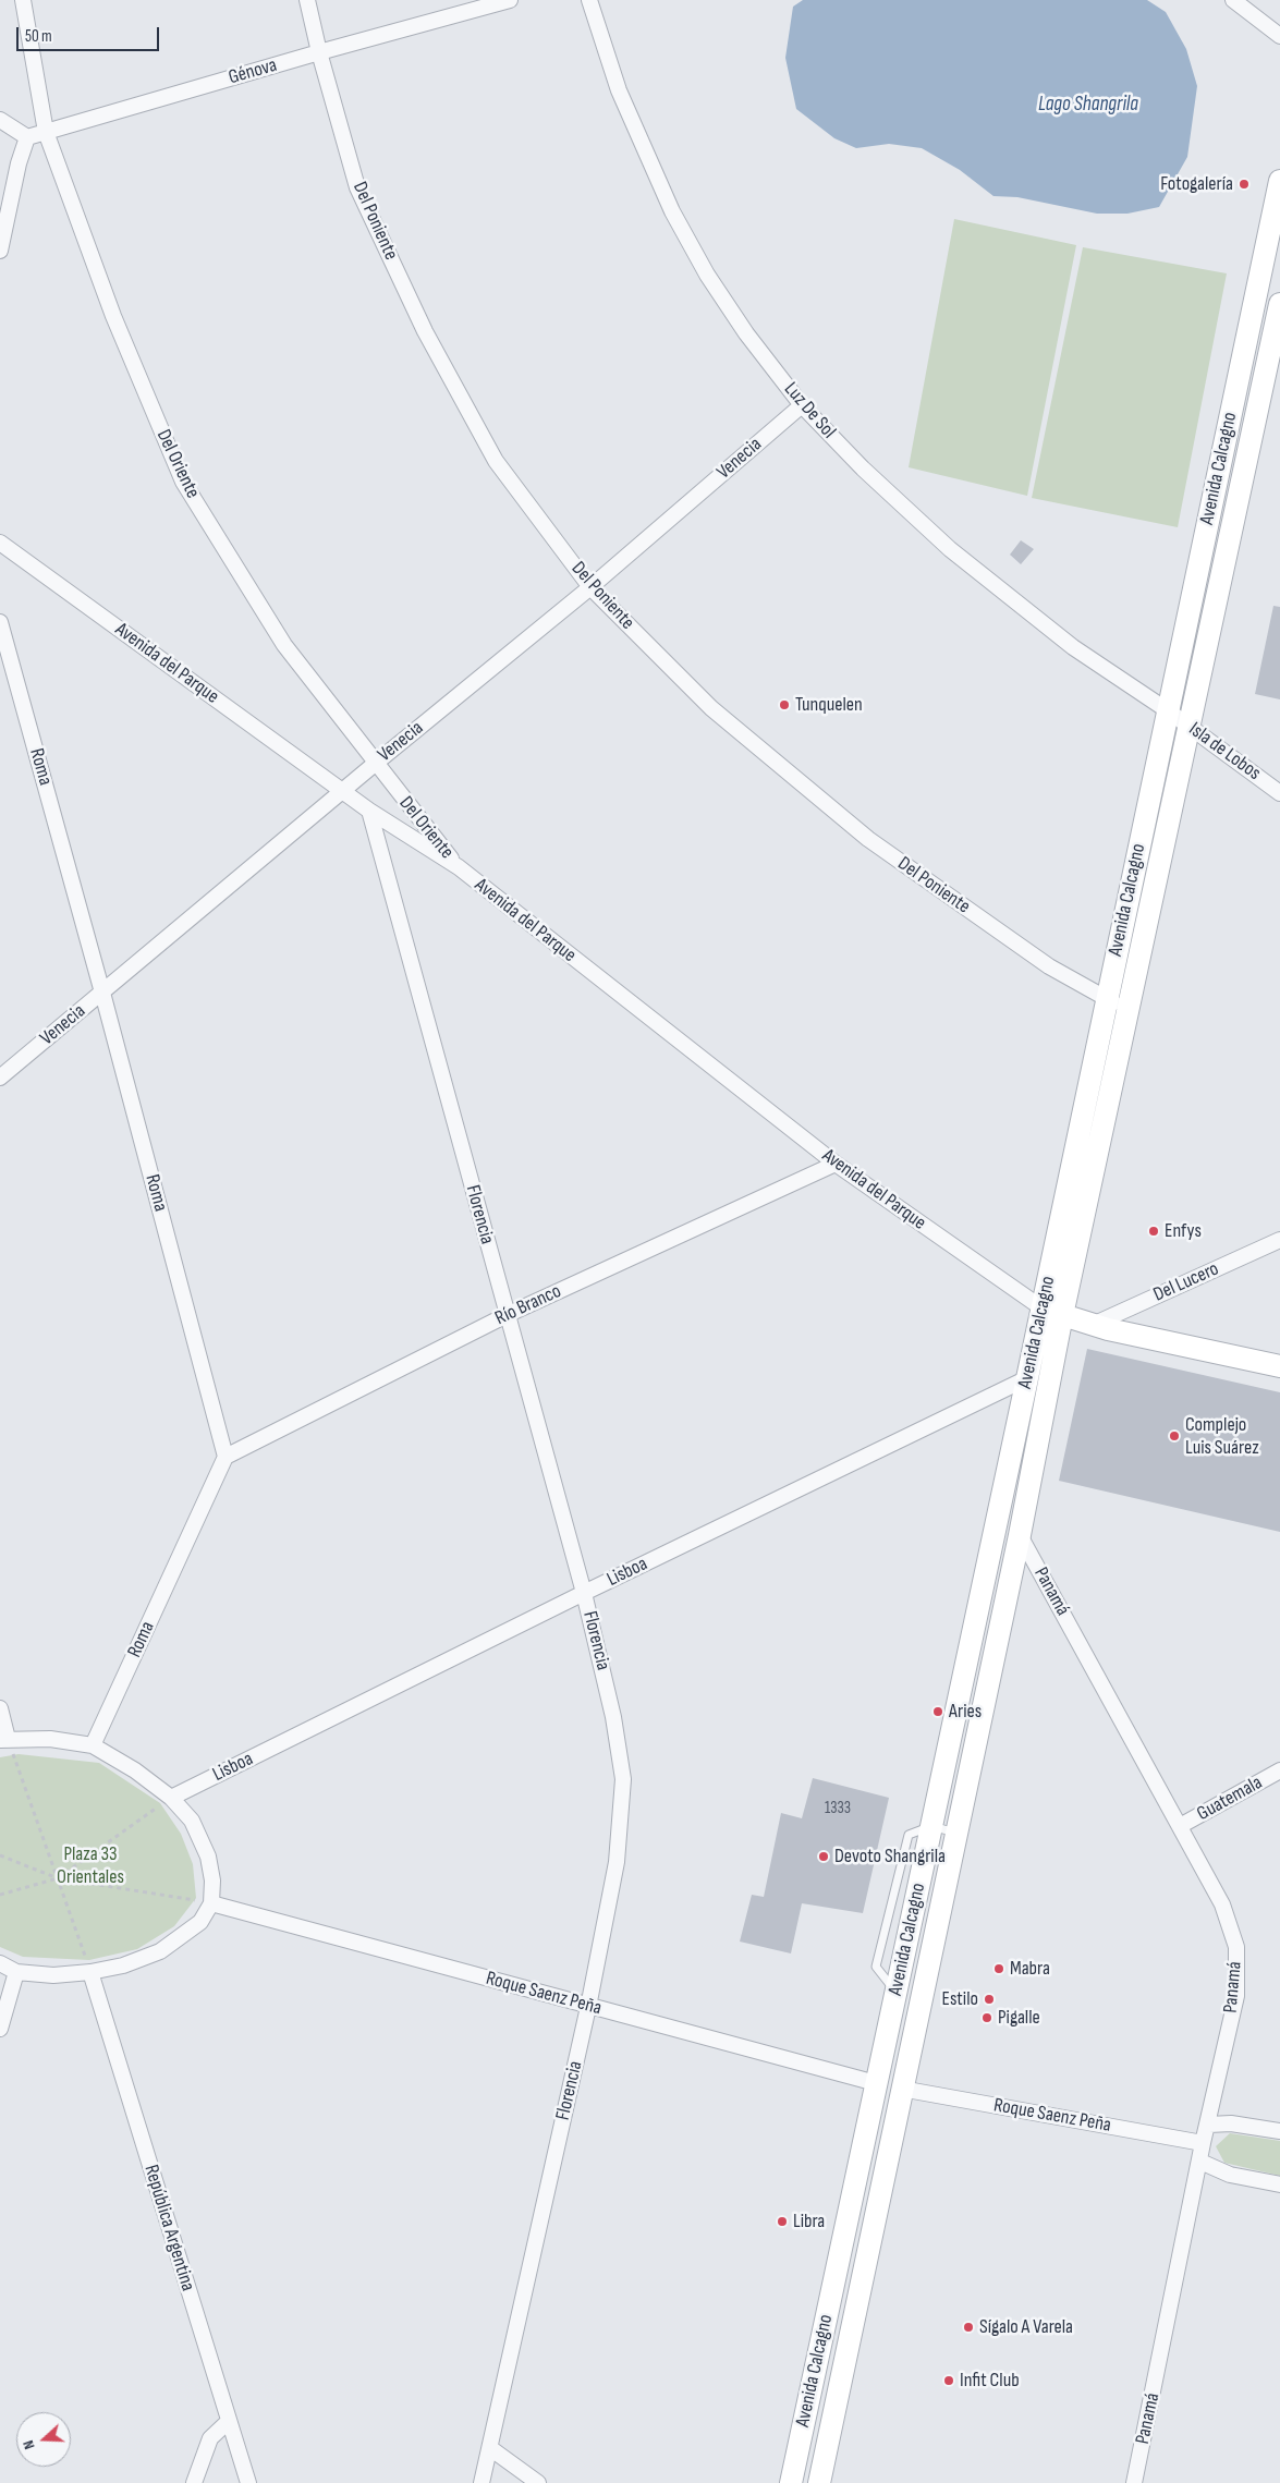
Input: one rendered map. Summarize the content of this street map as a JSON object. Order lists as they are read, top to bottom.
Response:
{
  "streets": {
    "street": [
      "Génova",
      "Del Poniente",
      "Luz De Sol",
      "Venecia",
      "Del Oriente",
      "Avenida Calcagno",
      "Avenida del Parque",
      "Isla de Lobos",
      "Roma",
      "Florencia",
      "Del Lucero",
      "Río Branco",
      "Lisboa",
      "Panamá",
      "Guatemala",
      "Roque Saenz Peña",
      "República Argentina"
    ]
  },
  "crossings": [
    ["Génova", "Del Poniente"],
    ["Génova", "Del Oriente"],
    ["Del Poniente", "Venecia"],
    ["Del Poniente", "Avenida Calcagno"],
    ["Luz De Sol", "Venecia"],
    ["Luz De Sol", "Avenida Calcagno"],
    ["Luz De Sol", "Isla de Lobos"],
    ["Venecia", "Del Oriente"],
    ["Venecia", "Avenida del Parque"],
    ["Venecia", "Roma"],
    ["Del Oriente", "Avenida del Parque"],
    ["Avenida Calcagno", "Avenida del Parque"],
    ["Avenida Calcagno", "Isla de Lobos"],
    ["Avenida Calcagno", "Lisboa"],
    ["Avenida Calcagno", "Panamá"],
    ["Avenida Calcagno", "Roque Saenz Peña"],
    ["Avenida del Parque", "Florencia"],
    ["Avenida del Parque", "Del Lucero"],
    ["Avenida del Parque", "Río Branco"],
    ["Roma", "Río Branco"],
    ["Florencia", "Río Branco"],
    ["Florencia", "Lisboa"],
    ["Florencia", "Roque Saenz Peña"],
    ["Panamá", "Guatemala"],
    ["Panamá", "Roque Saenz Peña"]
  ],
  "water": ["Lago Shangrila"],
  "parks": ["Plaza 33 Orientales"],
  "places": [
    "Fotogalería",
    "Tunquelen",
    "Enfys",
    "Complejo Luis Suárez",
    "Aries",
    "Devoto Shangrila",
    "Mabra",
    "Estilo",
    "Pigalle",
    "Libra",
    "Sígalo A Varela",
    "Infit Club"
  ],
  "house_numbers": ["1333"],
  "scale_bar": "50 m",
  "north": "left"
}
